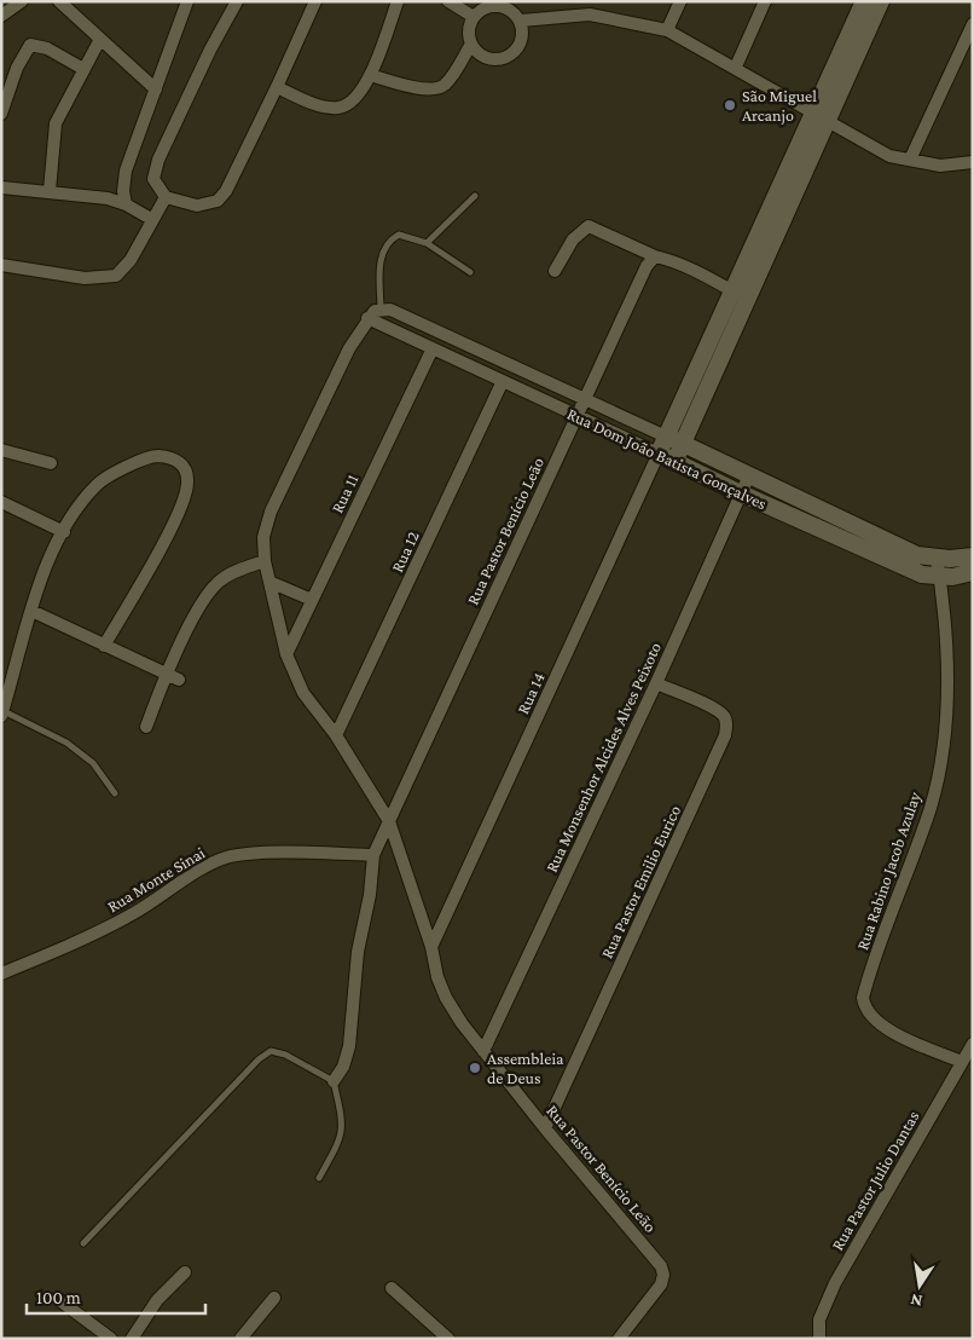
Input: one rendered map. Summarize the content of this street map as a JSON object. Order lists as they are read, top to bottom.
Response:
{
  "streets": {
    "street": [
      "Rua Dom João Batista Gonçalves",
      "Rua 11",
      "Rua Pastor Benício Leão",
      "Rua 12",
      "Rua 14",
      "Rua Monsenhor Alcides Alves Peixoto",
      "Rua Rabino Jacob Azulay",
      "Rua Monte Sinai",
      "Rua Pastor Emilio Eurico",
      "Rua Pastor Julio Dantas"
    ]
  },
  "crossings": [
    ["Rua Dom João Batista Gonçalves", "Rua 11"],
    ["Rua Dom João Batista Gonçalves", "Rua Pastor Benício Leão"],
    ["Rua Dom João Batista Gonçalves", "Rua 12"],
    ["Rua Dom João Batista Gonçalves", "Rua 14"],
    ["Rua Dom João Batista Gonçalves", "Rua Monsenhor Alcides Alves Peixoto"],
    ["Rua Dom João Batista Gonçalves", "Rua Rabino Jacob Azulay"],
    ["Rua 11", "Rua Pastor Benício Leão"],
    ["Rua Pastor Benício Leão", "Rua 12"],
    ["Rua Pastor Benício Leão", "Rua 14"],
    ["Rua Pastor Benício Leão", "Rua Monsenhor Alcides Alves Peixoto"],
    ["Rua Pastor Benício Leão", "Rua Pastor Emilio Eurico"],
    ["Rua Monsenhor Alcides Alves Peixoto", "Rua Pastor Emilio Eurico"],
    ["Rua Rabino Jacob Azulay", "Rua Pastor Julio Dantas"]
  ],
  "places": ["São Miguel Arcanjo", "Assembleia de Deus"],
  "scale_bar": "100 m",
  "north": "bottom"
}
